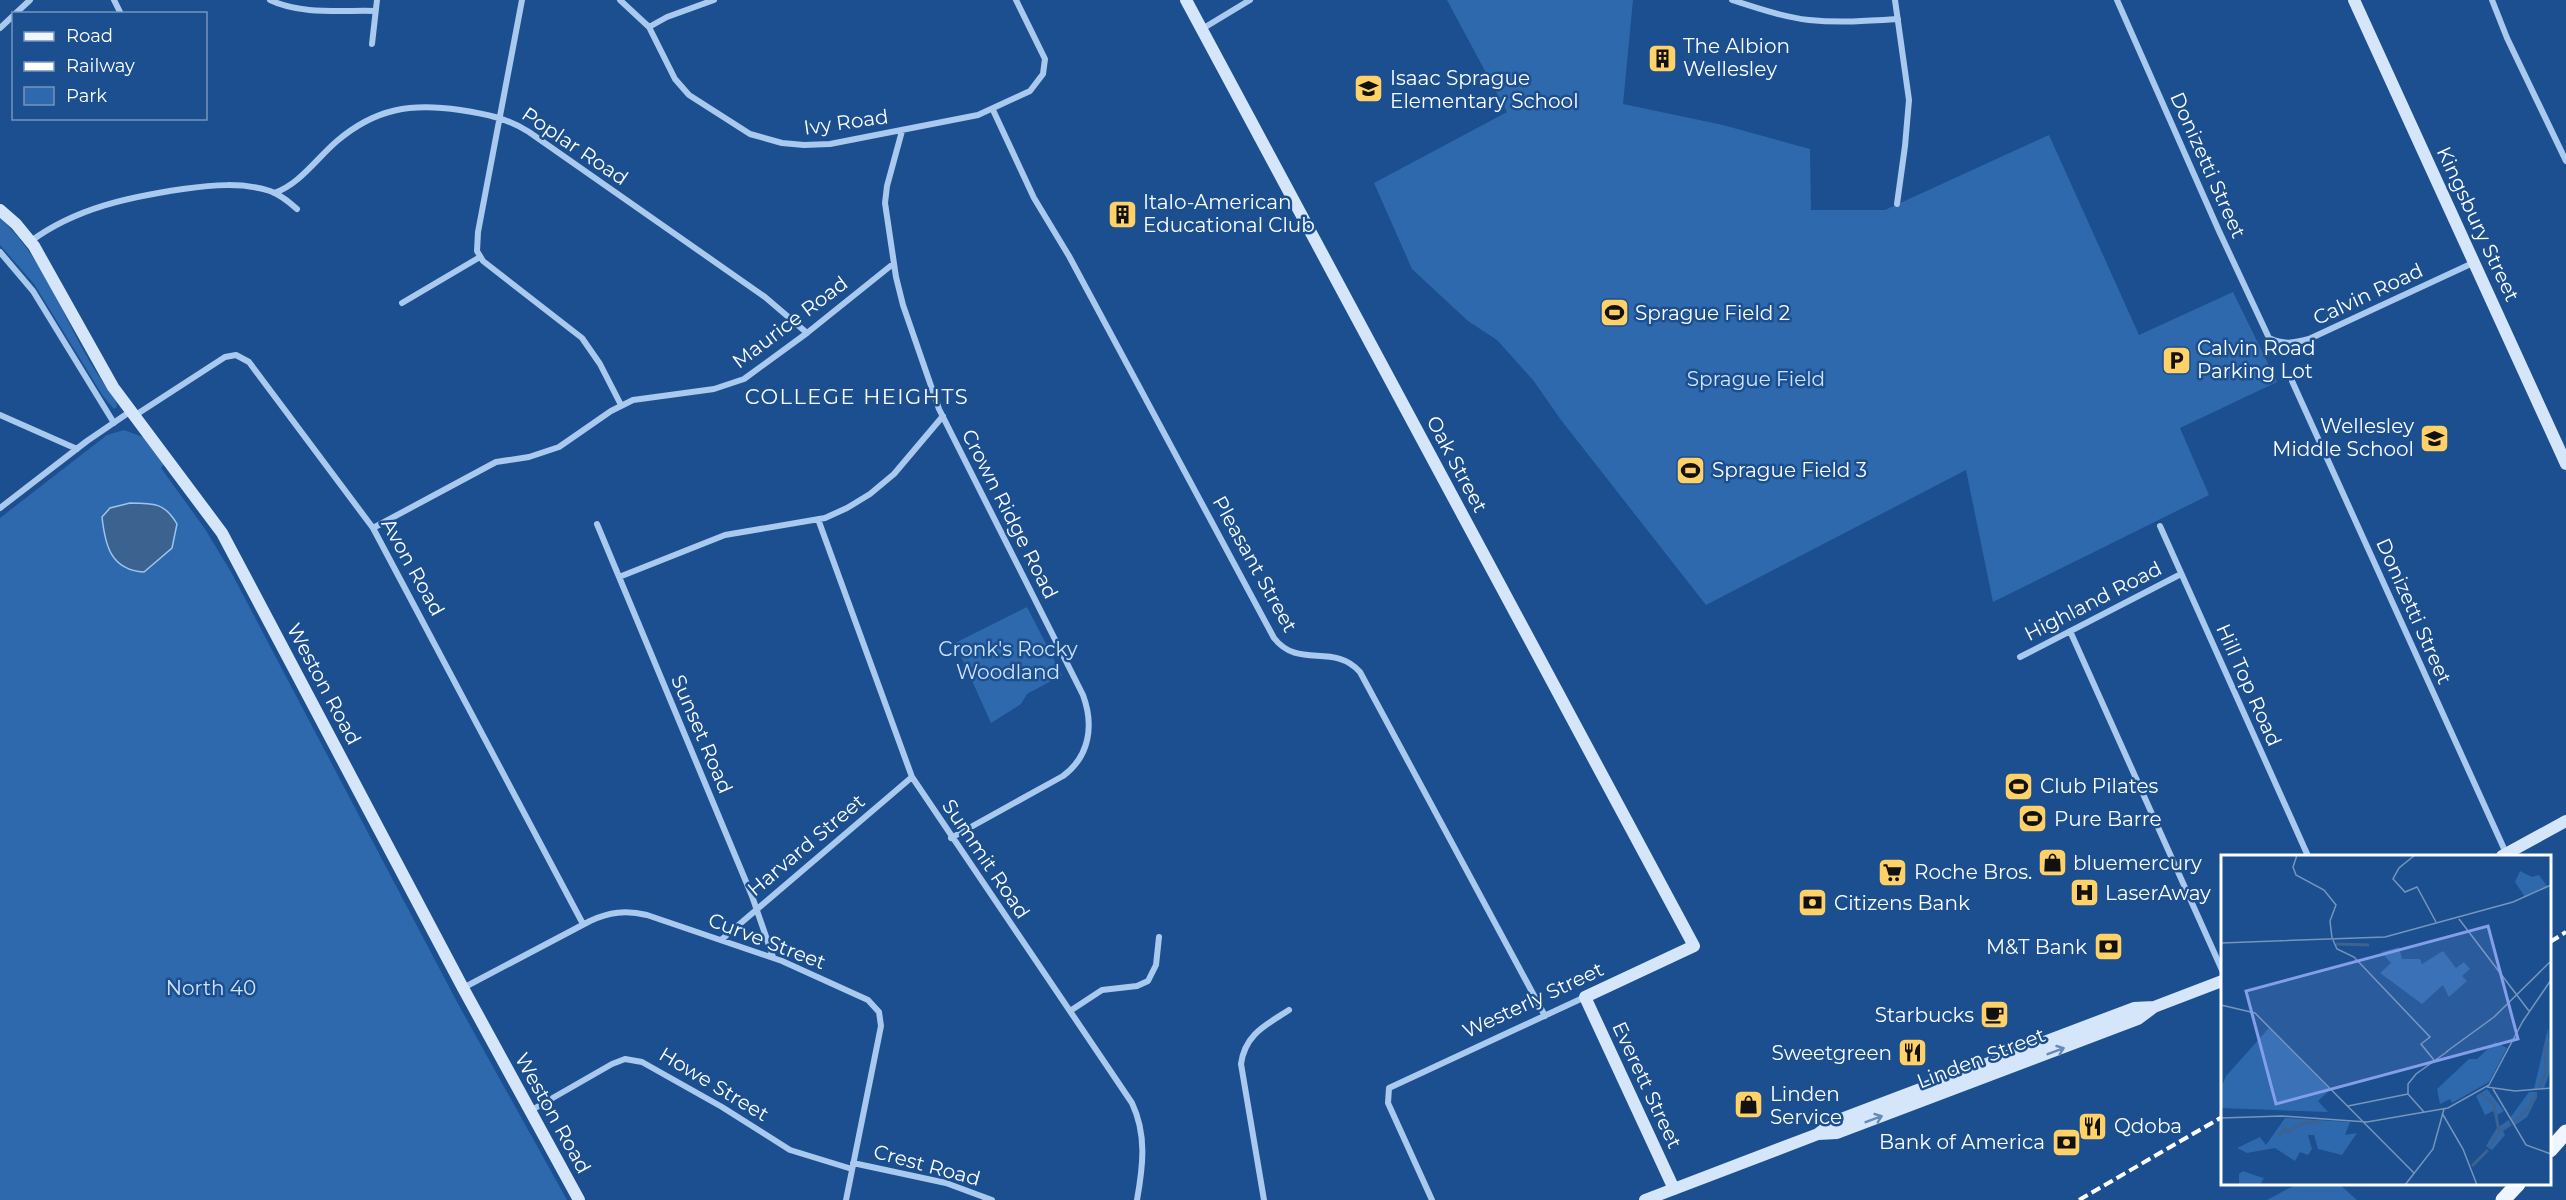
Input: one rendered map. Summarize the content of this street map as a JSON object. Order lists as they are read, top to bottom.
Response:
{
  "streets": {
    "street": [
      "Ivy Road",
      "Poplar Road",
      "Donizetti Street",
      "Kingsbury Street",
      "Calvin Road",
      "Maurice Road",
      "Oak Street",
      "Crown Ridge Road",
      "Pleasant Street",
      "Avon Road",
      "Highland Road",
      "Weston Road",
      "Hill Top Road",
      "Sunset Road",
      "Harvard Street",
      "Summit Road",
      "Curve Street",
      "Westerly Street",
      "Linden Street",
      "Howe Street",
      "Everett Street",
      "Crest Road"
    ]
  },
  "crossings": [
    ["Ivy Road", "Crown Ridge Road"],
    ["Ivy Road", "Pleasant Street"],
    ["Poplar Road", "Maurice Road"],
    ["Donizetti Street", "Calvin Road"],
    ["Kingsbury Street", "Calvin Road"],
    ["Maurice Road", "Crown Ridge Road"],
    ["Maurice Road", "Avon Road"],
    ["Oak Street", "Westerly Street"],
    ["Crown Ridge Road", "Summit Road"],
    ["Pleasant Street", "Westerly Street"],
    ["Avon Road", "Weston Road"],
    ["Avon Road", "Curve Street"],
    ["Highland Road", "Hill Top Road"],
    ["Weston Road", "Curve Street"],
    ["Weston Road", "Howe Street"],
    ["Sunset Road", "Harvard Street"],
    ["Sunset Road", "Curve Street"],
    ["Harvard Street", "Summit Road"],
    ["Harvard Street", "Curve Street"],
    ["Curve Street", "Howe Street"],
    ["Curve Street", "Crest Road"],
    ["Westerly Street", "Everett Street"],
    ["Linden Street", "Everett Street"],
    ["Howe Street", "Crest Road"]
  ],
  "districts": ["COLLEGE HEIGHTS"],
  "parks": ["Sprague Field", "Cronk's Rocky Woodland", "North 40"],
  "places": {
    "building": ["The Albion Wellesley", "Italo-American Educational Club"],
    "school or university": ["Isaac Sprague Elementary School", "Wellesley Middle School"],
    "sports": [
      "Sprague Field 2",
      "Sprague Field 3",
      "Club Pilates",
      "Pure Barre"
    ],
    "parking": ["Calvin Road Parking Lot"],
    "shop": ["bluemercury", "Linden Service"],
    "supermarket": ["Roche Bros."],
    "hospital": ["LaserAway"],
    "bank": ["Citizens Bank", "M&T Bank", "Bank of America"],
    "cafe": ["Starbucks"],
    "restaurant": ["Sweetgreen", "Qdoba"]
  },
  "legend": ["Road", "Railway", "Park"]
}
